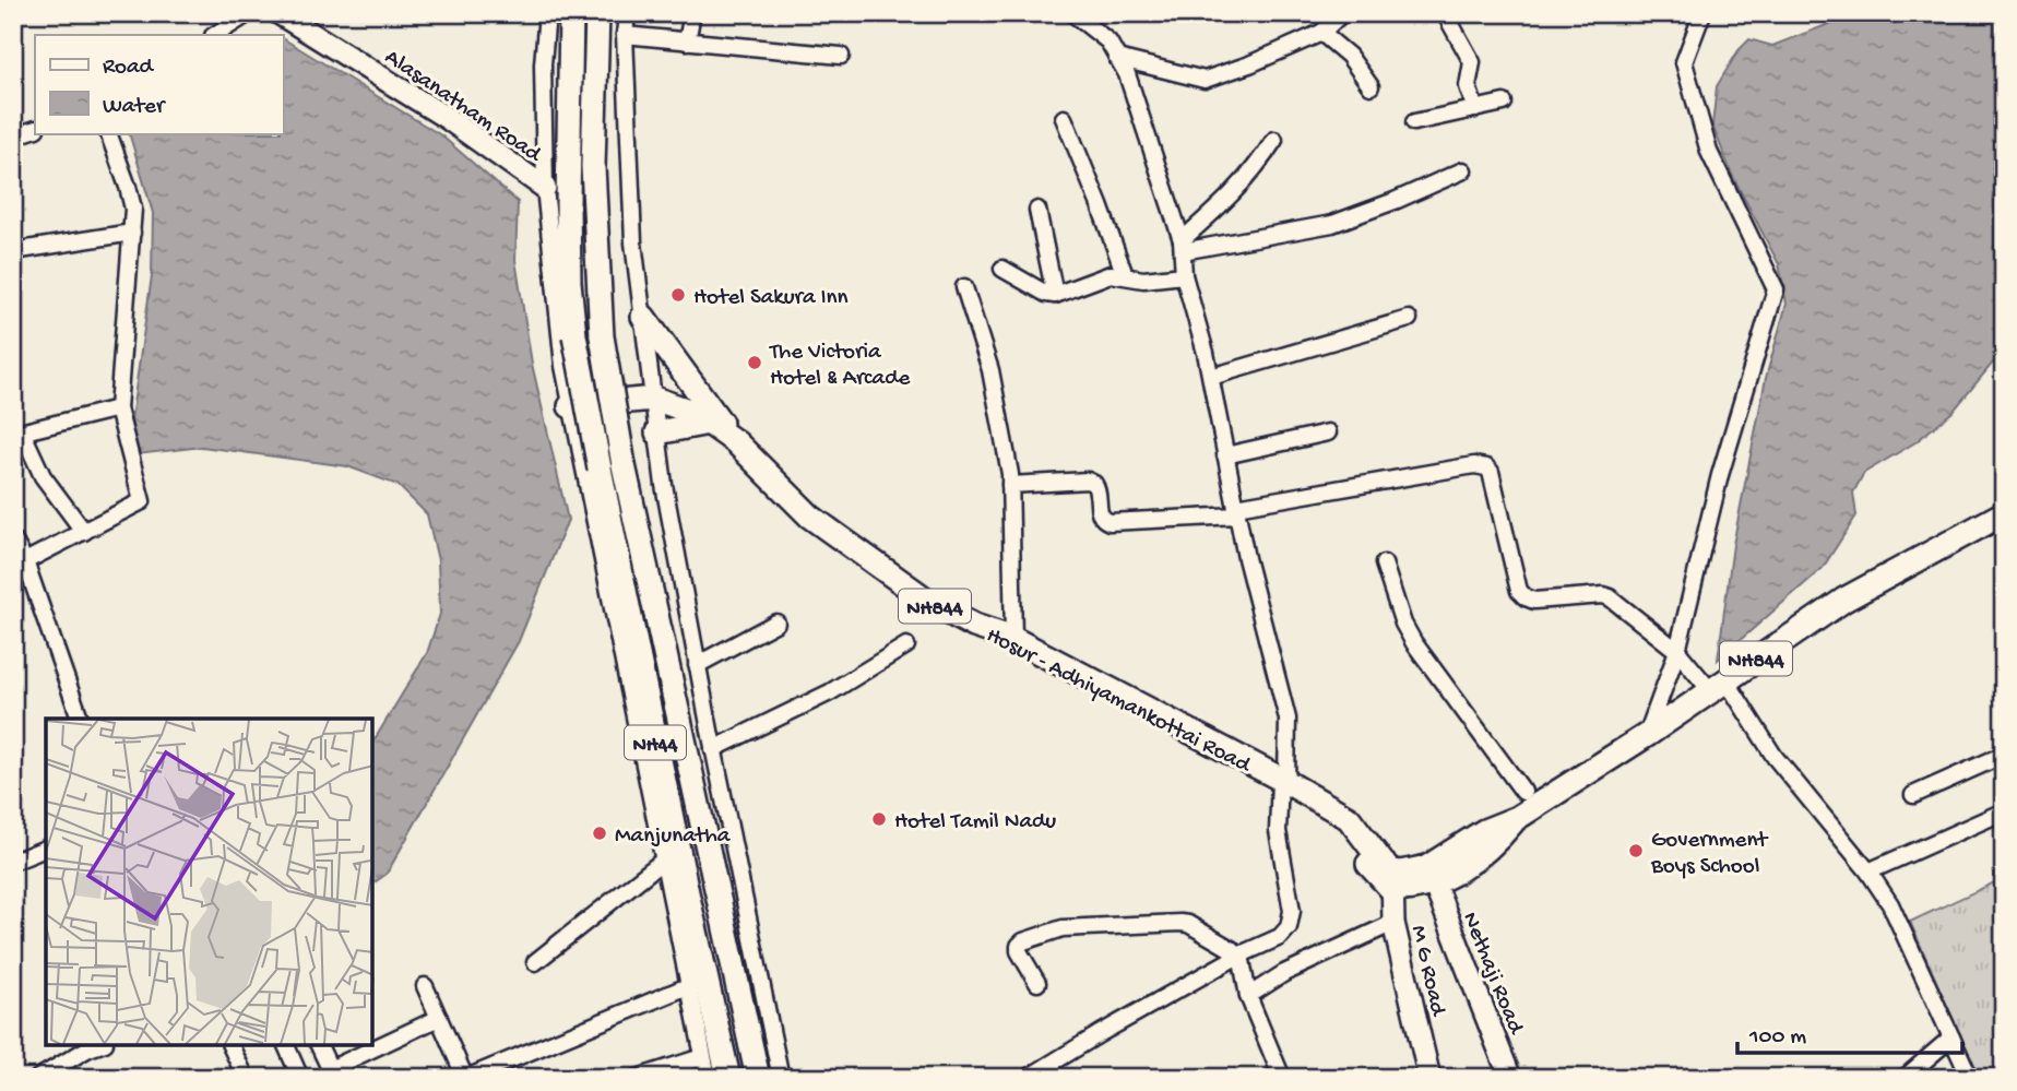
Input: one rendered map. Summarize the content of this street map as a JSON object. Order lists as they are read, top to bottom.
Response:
{
  "streets": {
    "highway": ["NH844", "Hosur - Adhiyamankottai Road", "NH44"],
    "main road": ["Alasanatham Road", "M G Road", "Nethaji Road"]
  },
  "crossings": [
    ["NH844", "Hosur - Adhiyamankottai Road"],
    ["NH844", "M G Road"],
    ["NH844", "Nethaji Road"],
    ["Hosur - Adhiyamankottai Road", "M G Road"]
  ],
  "places": [
    "Hotel Sakura Inn",
    "The Victoria Hotel & Arcade",
    "Hotel Tamil Nadu",
    "Manjunatha",
    "Government Boys School"
  ],
  "legend": ["Road", "Water"],
  "scale_bar": "100 m"
}
